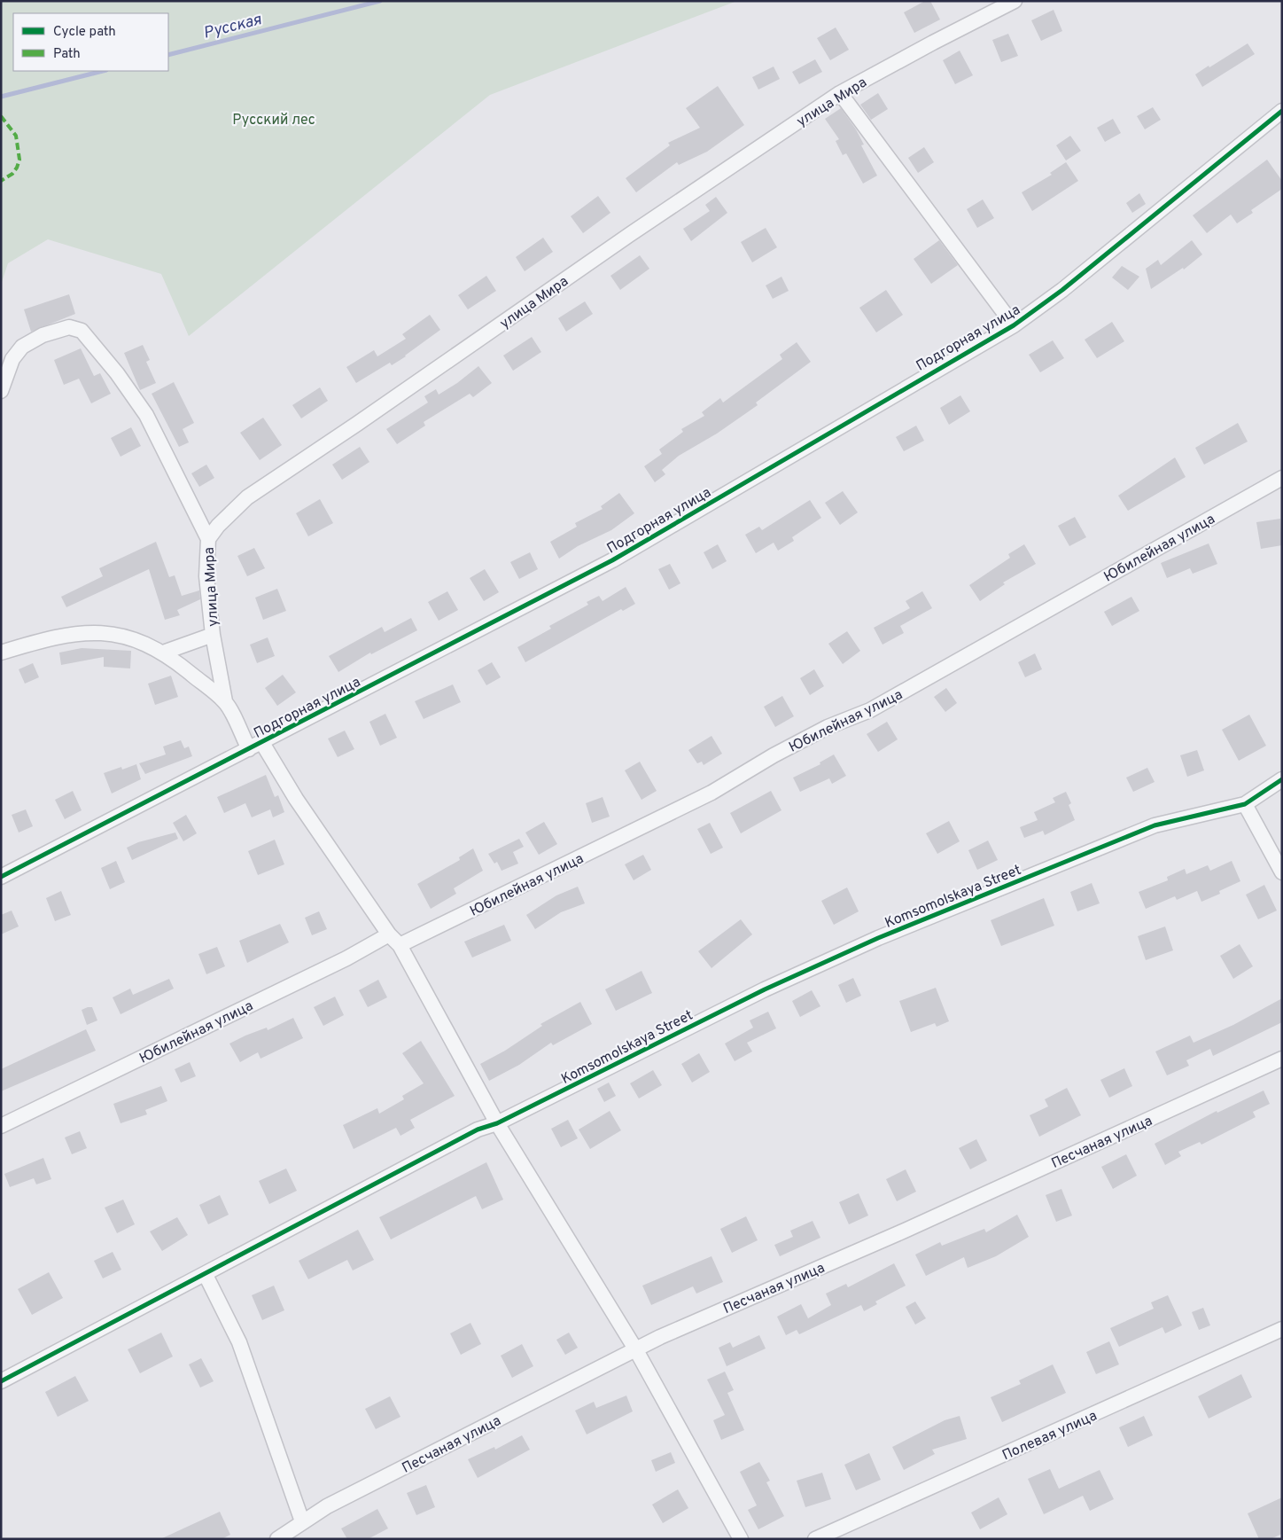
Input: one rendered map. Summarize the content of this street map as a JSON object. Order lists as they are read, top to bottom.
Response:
{
  "streets": {
    "street": [
      "улица Мира",
      "Подгорная улица",
      "Юбилейная улица",
      "Komsomolskaya Street",
      "Песчаная улица",
      "Полевая улица"
    ]
  },
  "water": ["Русская"],
  "parks": ["Русский лес"],
  "legend": ["Cycle path", "Path"]
}
